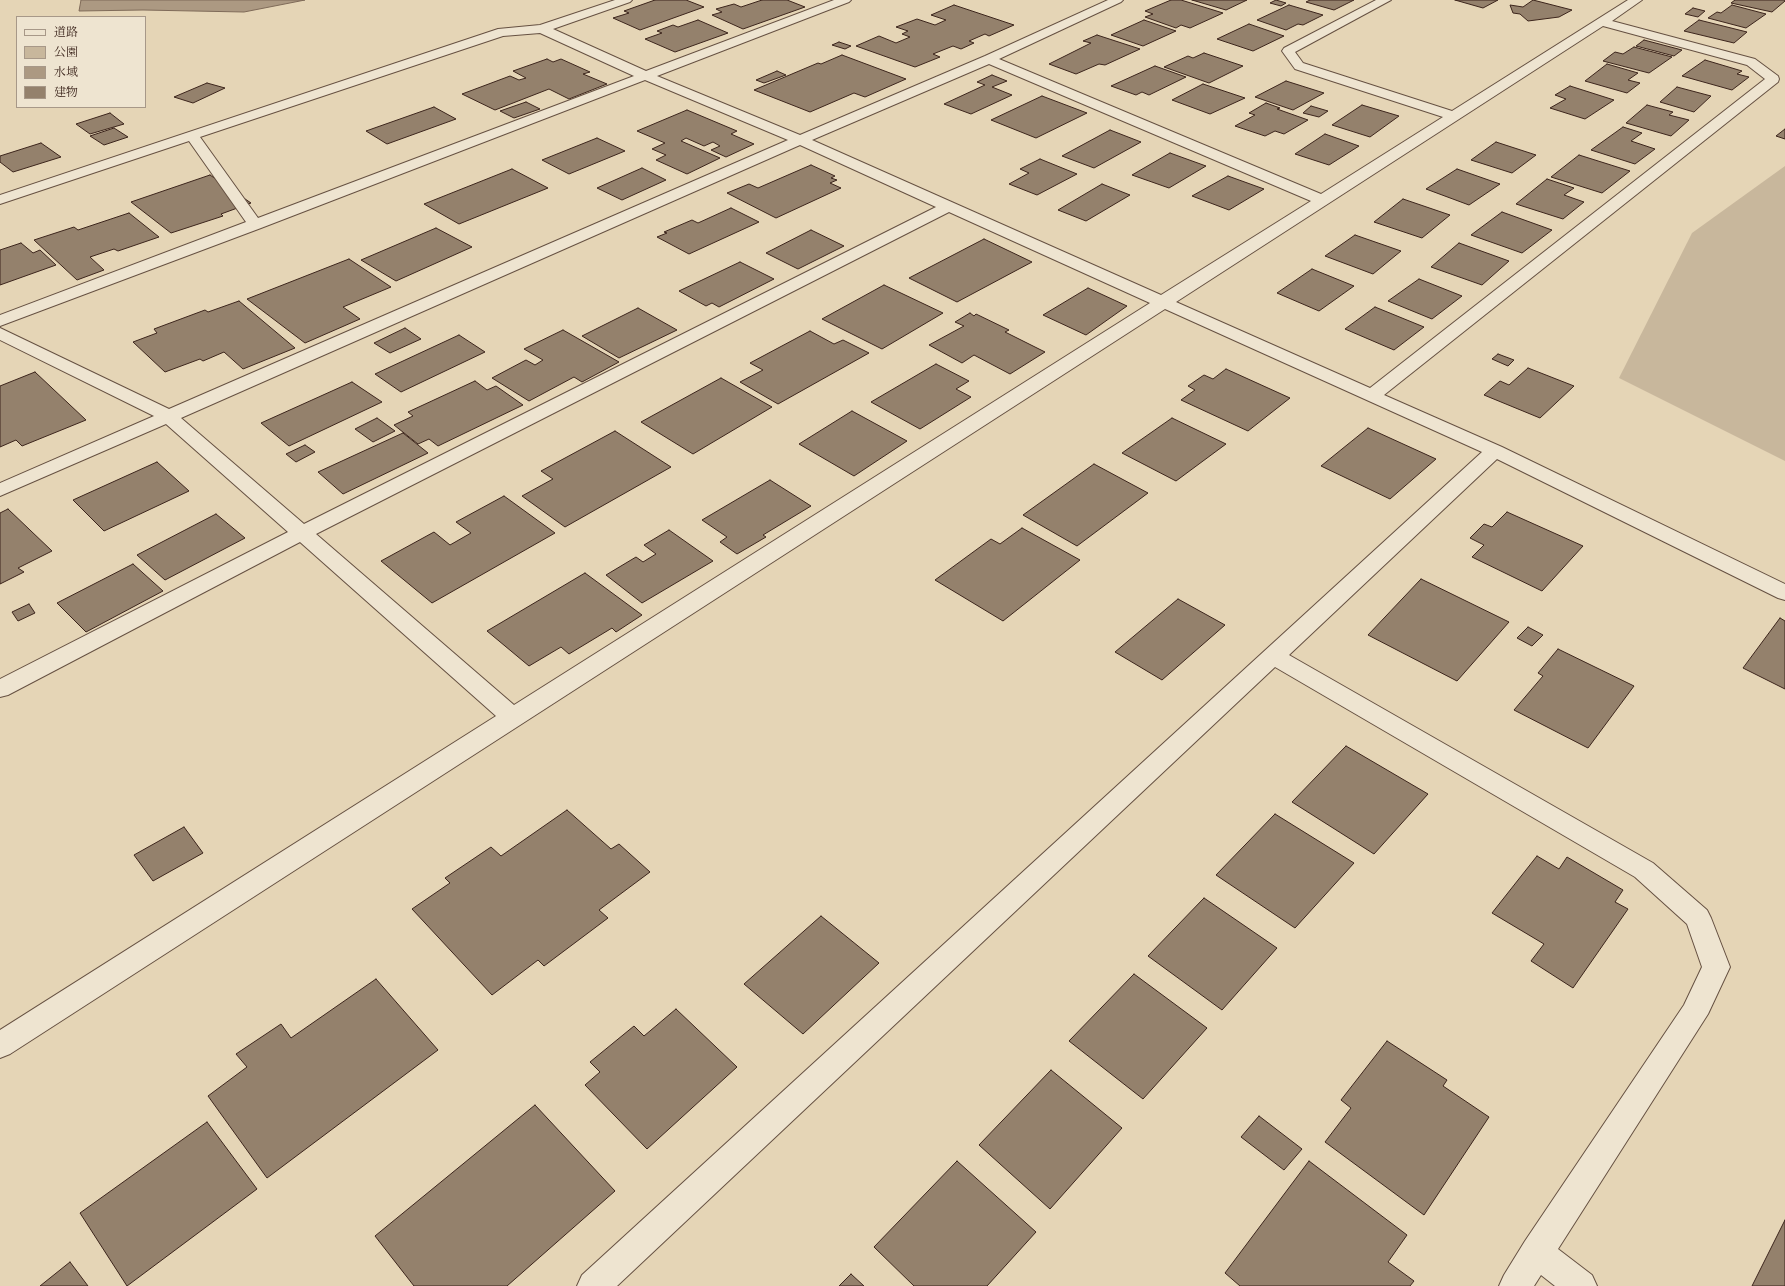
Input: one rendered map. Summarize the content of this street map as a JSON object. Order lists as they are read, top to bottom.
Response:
{
  "legend": [
    "道路",
    "公園",
    "水域",
    "建物"
  ]
}
